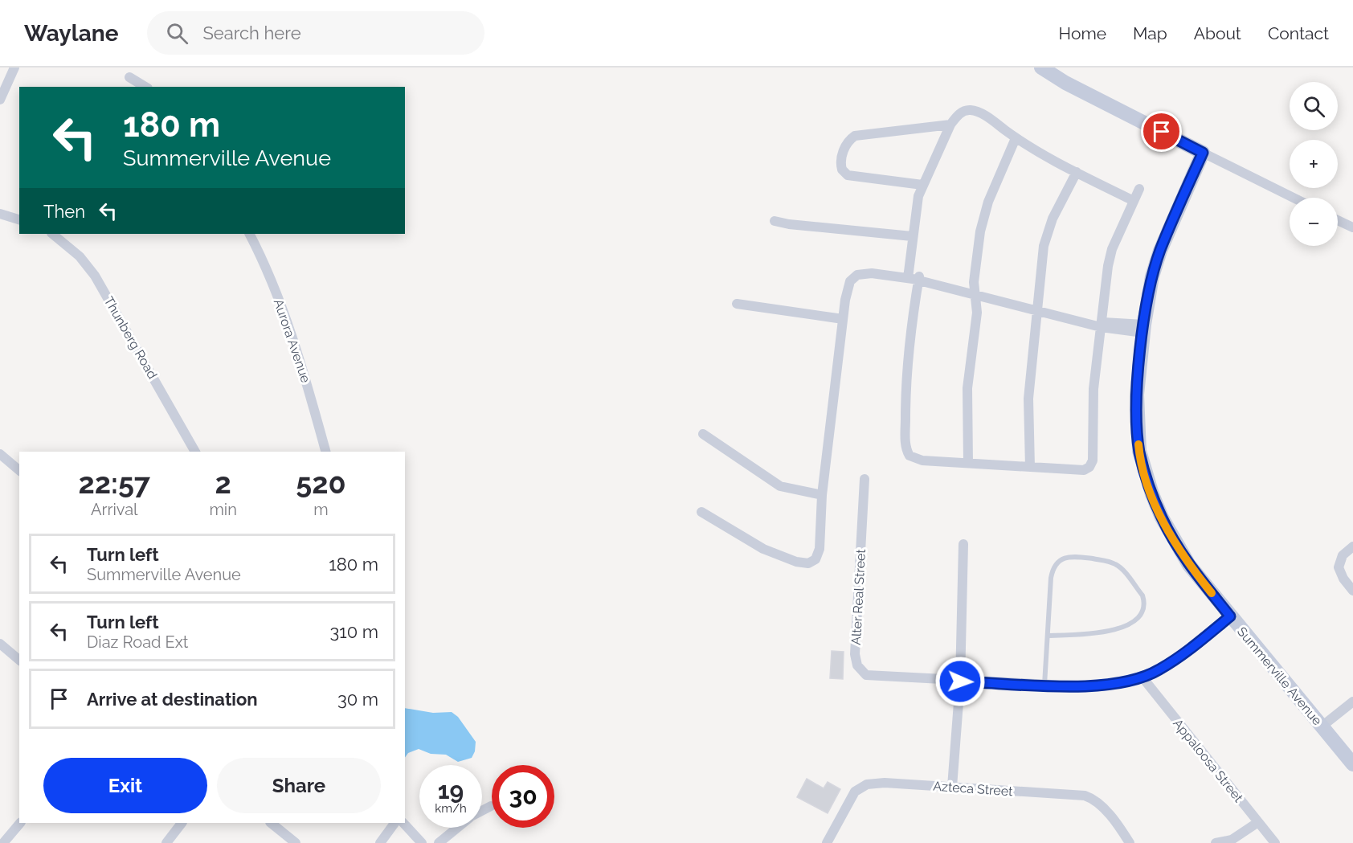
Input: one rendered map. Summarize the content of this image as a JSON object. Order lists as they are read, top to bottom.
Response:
{
  "streets": {
    "street": [
      "Thunberg Road",
      "Aurora Avenue",
      "Alter Real Street",
      "Summerville Avenue",
      "Appaloosa Street",
      "Azteca Street"
    ]
  },
  "crossings": [
    ["Alter Real Street", "Summerville Avenue"],
    ["Alter Real Street", "Appaloosa Street"]
  ],
  "page": {
    "header": "Waylane",
    "search": "Search here",
    "nav": [
      "Home",
      "Map",
      "About",
      "Contact"
    ],
    "map_buttons": ["+", "−"],
    "turn": ["180 m", "Summerville Avenue"],
    "then": "Then",
    "eta": [
      "22:57",
      "Arrival",
      "2",
      "min",
      "520",
      "m"
    ],
    "list": [
      {
        "name": "Turn left",
        "note": "Summerville Avenue",
        "value": "180 m"
      },
      {
        "name": "Turn left",
        "note": "Diaz Road Ext",
        "value": "310 m"
      },
      {
        "name": "Arrive at destination",
        "value": "30 m"
      }
    ],
    "buttons": ["Exit", "Share"],
    "speed": "19 km/h",
    "limit": "30"
  }
}
